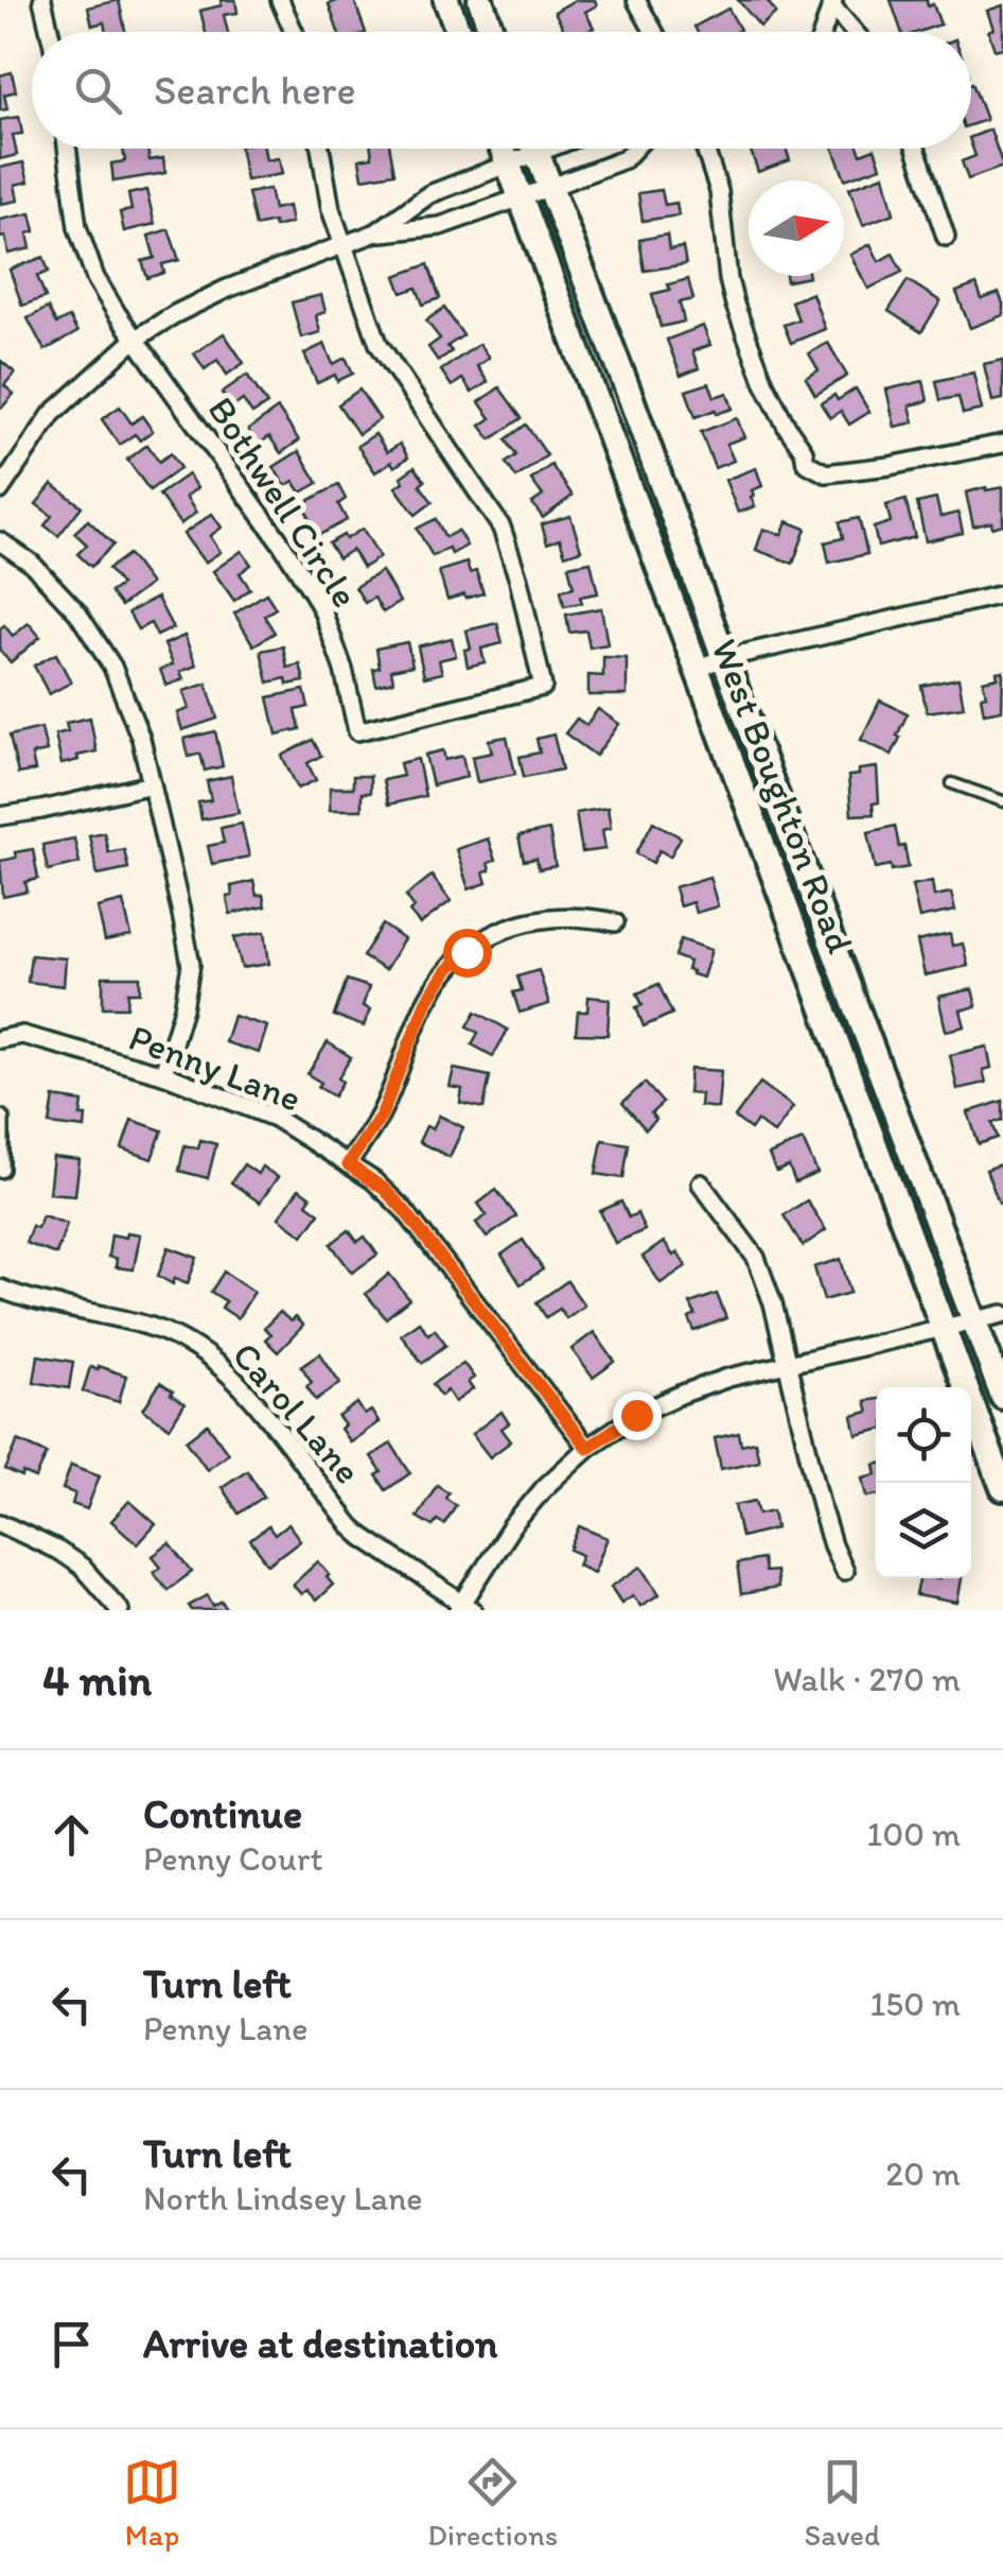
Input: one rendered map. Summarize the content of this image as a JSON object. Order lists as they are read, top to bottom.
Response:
{
  "streets": {
    "main road": ["West Boughton Road"],
    "street": ["Bothwell Circle", "Penny Lane", "Carol Lane"]
  },
  "north": "right",
  "page": {
    "search": "Search here",
    "heading": ["4 min", "Walk · 270 m"],
    "list": [
      ["Continue", "Penny Court", "100 m"],
      ["Turn left", "Penny Lane", "150 m"],
      ["Turn left", "North Lindsey Lane", "20 m"],
      "Arrive at destination"
    ],
    "nav": ["Map", "Directions", "Saved"]
  }
}
